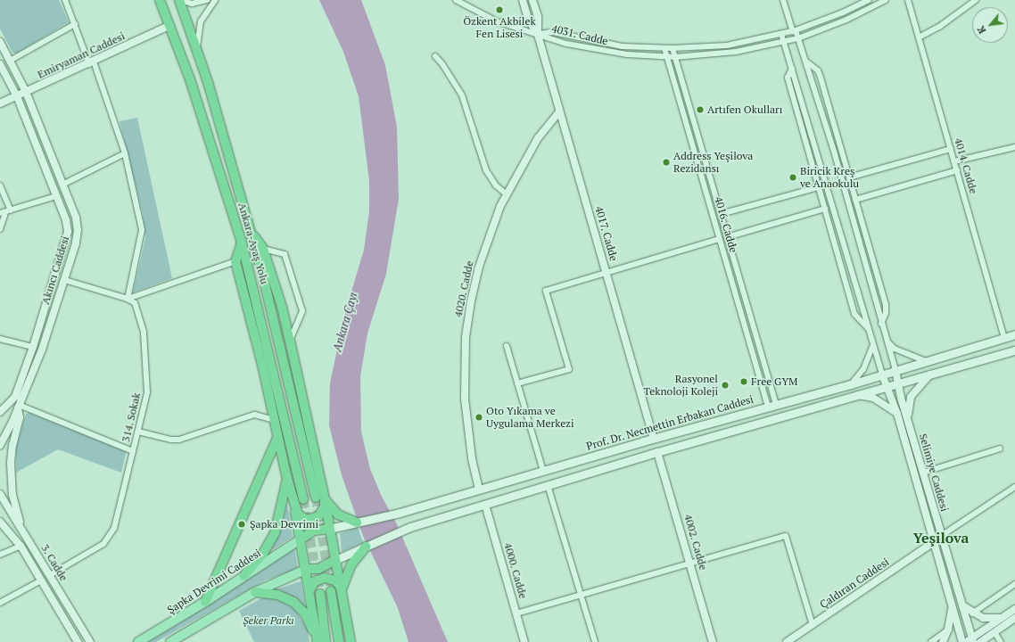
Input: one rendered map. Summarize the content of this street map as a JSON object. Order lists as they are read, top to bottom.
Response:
{
  "streets": {
    "highway": ["Ankara-Ayaş Yolu"],
    "main road": ["Prof. Dr. Necmettin Erbakan Caddesi", "Şapka Devrimi Caddesi"],
    "street": [
      "4031. Cadde",
      "Emiryaman Caddesi",
      "4014. Cadde",
      "4016. Cadde",
      "4017. Cadde",
      "Akıncı Caddesi",
      "4020. Cadde",
      "314. Sokak",
      "Selimiye Caddesi",
      "4002. Cadde",
      "3. Cadde",
      "4000. Cadde",
      "Çaldıran Caddesi"
    ]
  },
  "crossings": [
    ["4031. Cadde", "4016. Cadde"],
    ["4031. Cadde", "4017. Cadde"],
    ["Emiryaman Caddesi", "Ankara-Ayaş Yolu"],
    ["Emiryaman Caddesi", "Akıncı Caddesi"],
    ["4014. Cadde", "Prof. Dr. Necmettin Erbakan Caddesi"],
    ["4016. Cadde", "Prof. Dr. Necmettin Erbakan Caddesi"],
    ["4017. Cadde", "4020. Cadde"],
    ["4017. Cadde", "Prof. Dr. Necmettin Erbakan Caddesi"],
    ["4020. Cadde", "Prof. Dr. Necmettin Erbakan Caddesi"],
    ["314. Sokak", "3. Cadde"],
    ["Prof. Dr. Necmettin Erbakan Caddesi", "Selimiye Caddesi"],
    ["Selimiye Caddesi", "Çaldıran Caddesi"]
  ],
  "districts": ["Yeşilova"],
  "water": ["Ankara Çayı"],
  "parks": ["Şeker Parkı"],
  "places": [
    "Özkent Akbilek Fen Lisesi",
    "Artıfen Okulları",
    "Address Yeşilova Rezidansı",
    "Biricik Kreş ve Anaokulu",
    "Free GYM",
    "Rasyonel Teknoloji Koleji",
    "Oto Yıkama ve Uygulama Merkezi",
    "Şapka Devrimi"
  ],
  "north": "bottom left"
}
